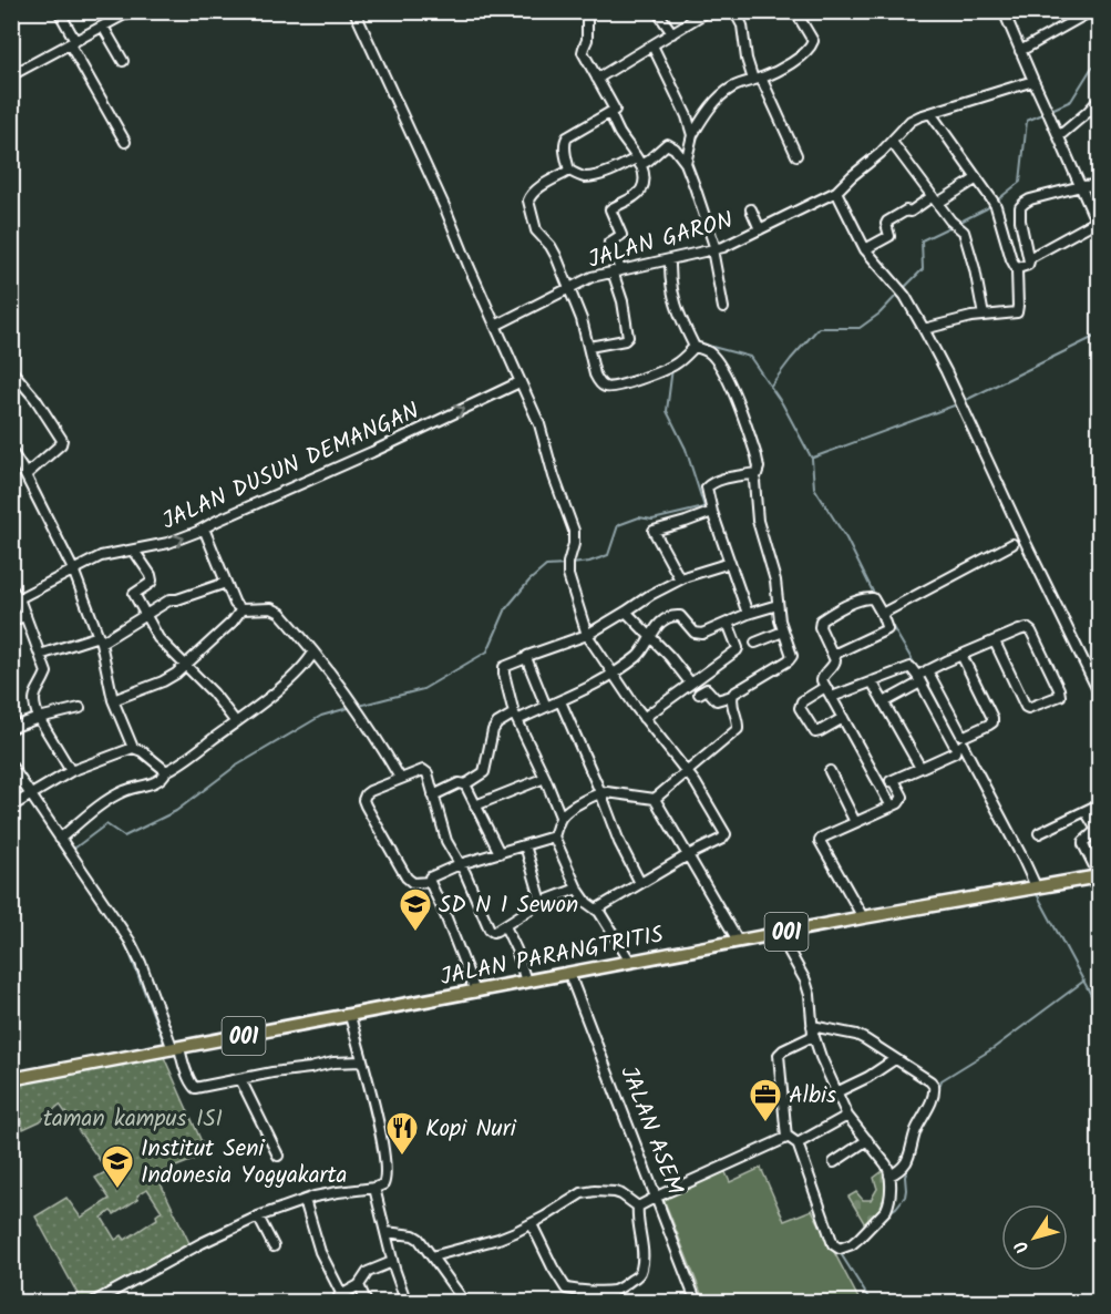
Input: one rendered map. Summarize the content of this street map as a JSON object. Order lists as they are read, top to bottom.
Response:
{
  "streets": {
    "main road": ["001", "JALAN PARANGTRITIS"],
    "street": ["JALAN GARON", "JALAN DUSUN DEMANGAN", "JALAN ASEM"]
  },
  "crossings": [
    ["JALAN PARANGTRITIS", "JALAN ASEM"]
  ],
  "one_way": ["JALAN DUSUN DEMANGAN"],
  "parks": ["taman kampus ISI"],
  "places": {
    "school or university": ["SD N 1 Sewon", "Institut Seni Indonesia Yogyakarta"],
    "office": ["Albis"],
    "restaurant": ["Kopi Nuri"]
  },
  "north": "bottom left"
}
